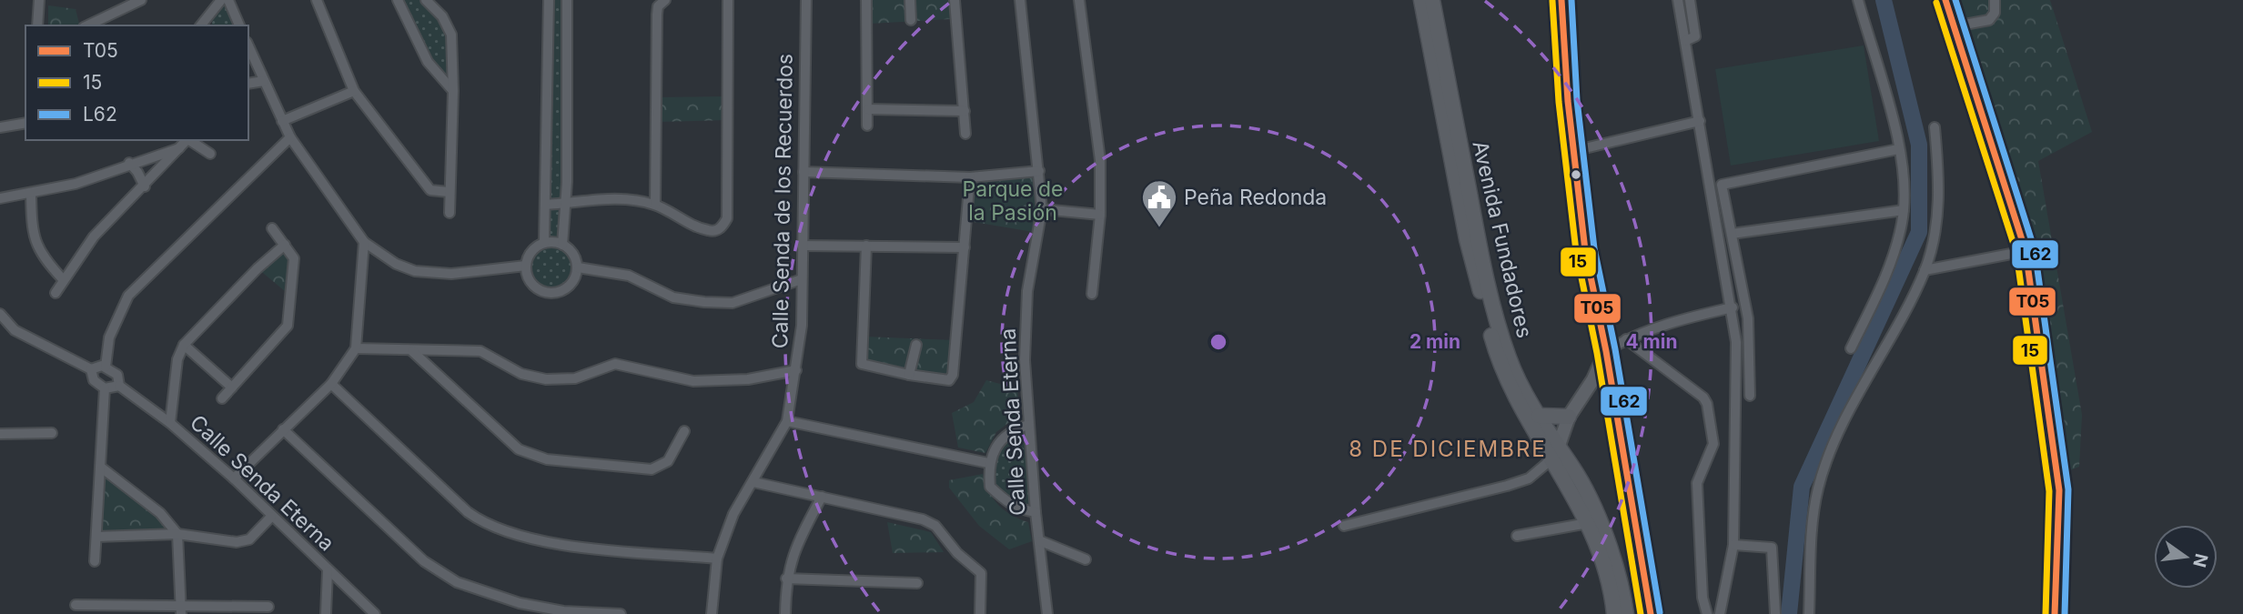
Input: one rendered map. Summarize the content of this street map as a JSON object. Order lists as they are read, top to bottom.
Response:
{
  "streets": {
    "main road": ["Avenida Fundadores"],
    "street": ["Calle Senda de los Recuerdos", "Calle Senda Eterna"]
  },
  "districts": ["8 DE DICIEMBRE"],
  "parks": ["Parque de la Pasión"],
  "places": {
    "public building": ["Peña Redonda"]
  },
  "lines": ["transit line T05", "transit line L62", "transit line 15"],
  "legend": ["T05", "15", "L62"],
  "north": "right",
  "rings": ["2 min", "4 min"]
}
